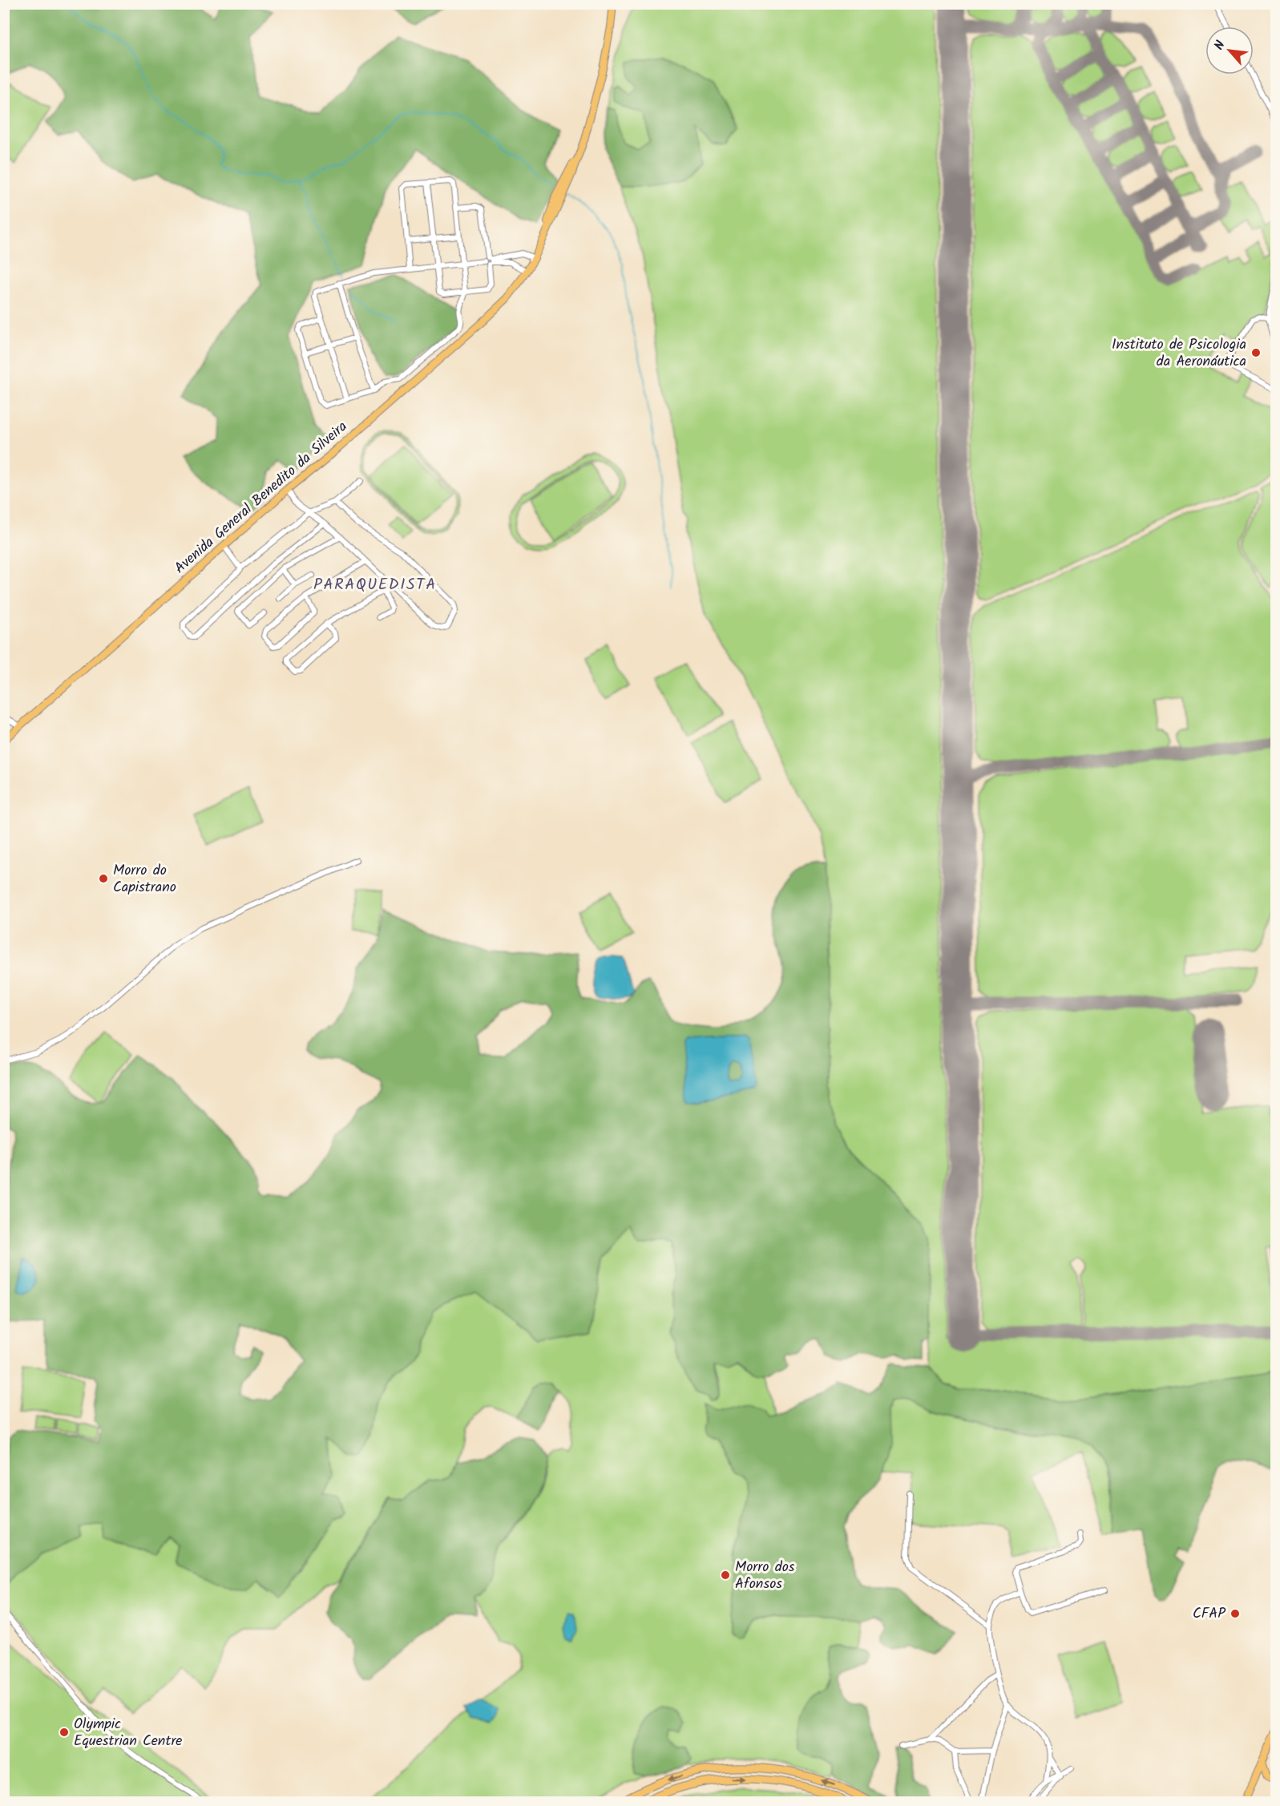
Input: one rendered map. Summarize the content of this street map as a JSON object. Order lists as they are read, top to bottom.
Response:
{
  "streets": {
    "main road": ["Avenida General Benedito da Silveira"]
  },
  "districts": ["PARAQUEDISTA"],
  "places": [
    "Instituto de Psicologia da Aeronáutica",
    "Morro do Capistrano",
    "Morro dos Afonsos",
    "CFAP",
    "Olympic Equestrian Centre"
  ],
  "north": "top left"
}
